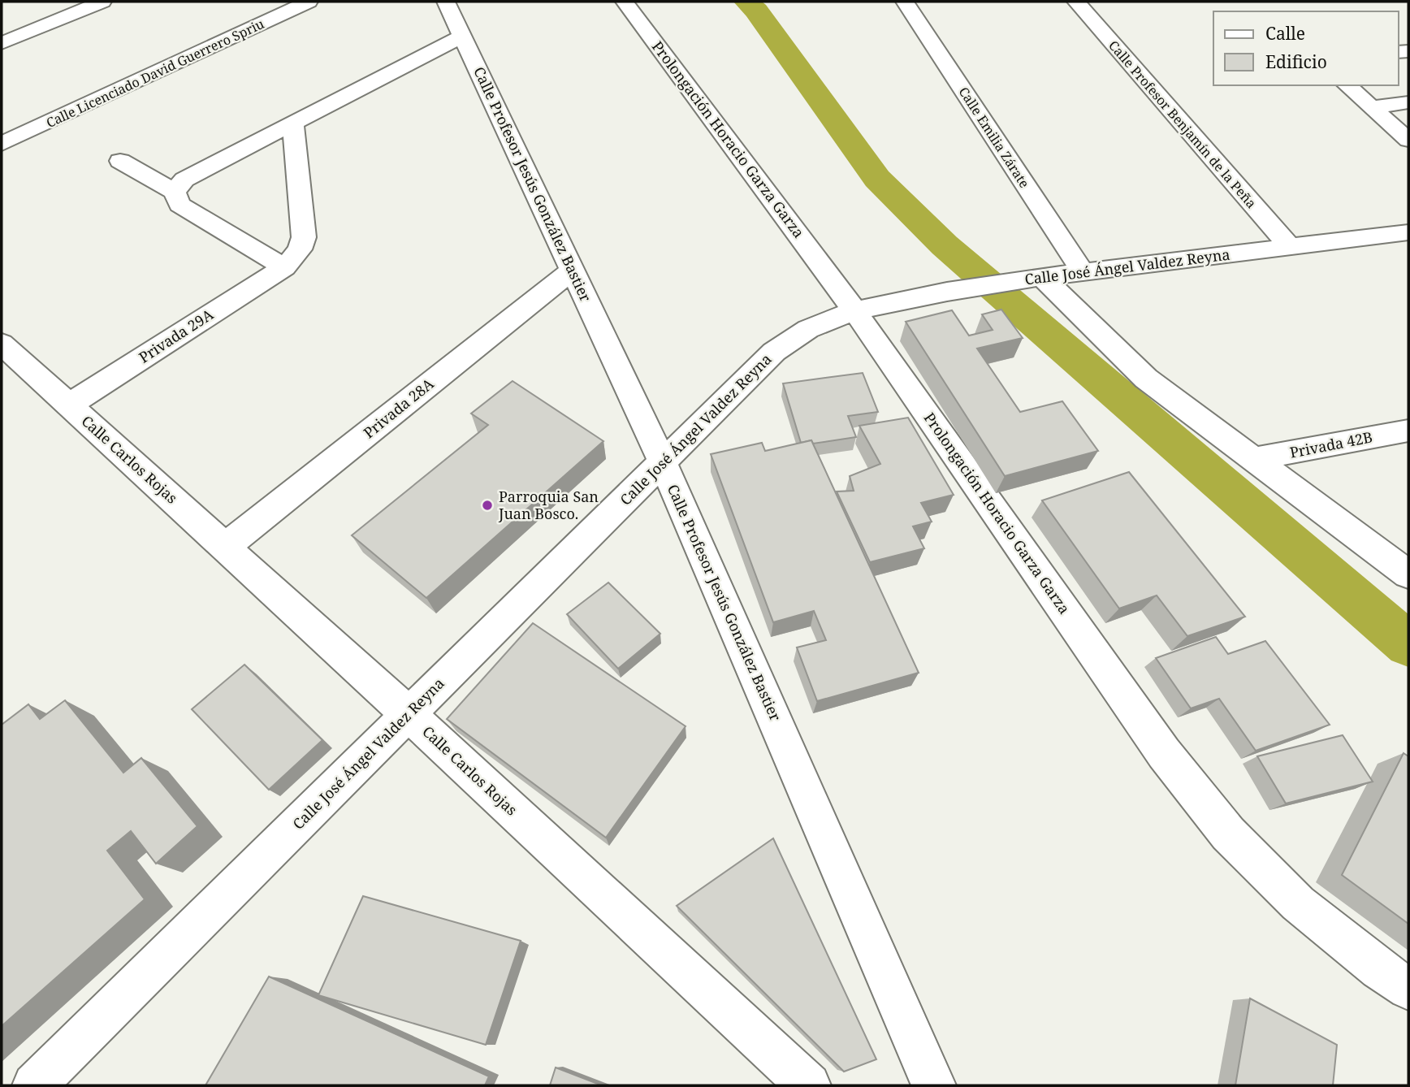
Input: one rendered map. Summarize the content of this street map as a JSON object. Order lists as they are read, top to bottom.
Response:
{
  "streets": {
    "street": [
      "Calle Licenciado David Guerrero Spriu",
      "Calle Profesor Benjamín de la Peña",
      "Calle Emilia Zárate",
      "Prolongación Horacio Garza Garza",
      "Calle Profesor Jesús González Bastier",
      "Calle José Ángel Valdez Reyna",
      "Privada 29A",
      "Privada 28A",
      "Privada 42B",
      "Calle Carlos Rojas"
    ]
  },
  "crossings": [
    ["Calle Profesor Benjamín de la Peña", "Calle José Ángel Valdez Reyna"],
    ["Calle Emilia Zárate", "Calle José Ángel Valdez Reyna"],
    ["Prolongación Horacio Garza Garza", "Calle José Ángel Valdez Reyna"],
    ["Calle Profesor Jesús González Bastier", "Calle José Ángel Valdez Reyna"],
    ["Calle Profesor Jesús González Bastier", "Privada 28A"],
    ["Calle José Ángel Valdez Reyna", "Calle Carlos Rojas"],
    ["Privada 29A", "Calle Carlos Rojas"],
    ["Privada 28A", "Calle Carlos Rojas"]
  ],
  "places": ["Parroquia San Juan Bosco."],
  "legend": ["Calle", "Edificio"]
}
